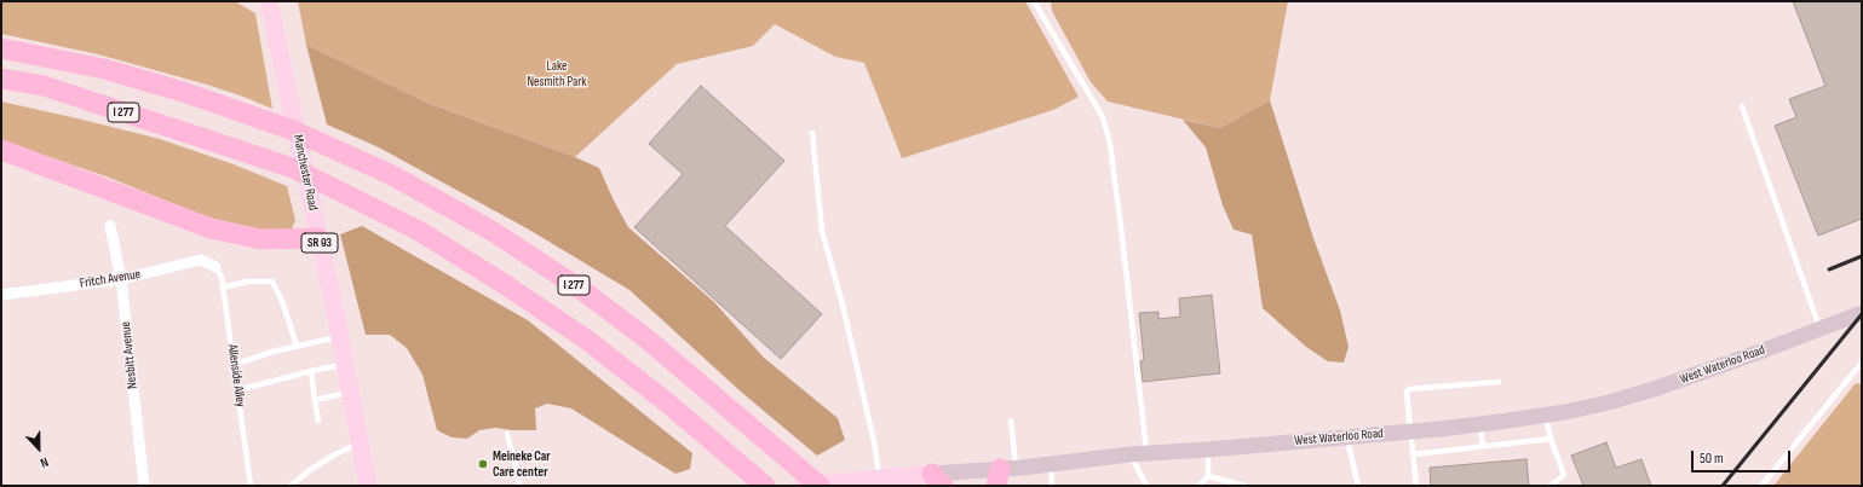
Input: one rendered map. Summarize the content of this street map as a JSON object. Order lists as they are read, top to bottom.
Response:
{
  "streets": {
    "highway": ["I 277"],
    "main road": ["Manchester Road", "SR 93", "West Waterloo Road"],
    "street": ["Fritch Avenue", "Nesbitt Avenue"],
    "lane": ["Allenside Alley"]
  },
  "crossings": [
    ["Fritch Avenue", "Nesbitt Avenue"],
    ["Fritch Avenue", "Allenside Alley"]
  ],
  "parks": ["Lake Nesmith Park"],
  "places": ["Meineke Car Care center"],
  "scale_bar": "50 m",
  "north": "bottom"
}
